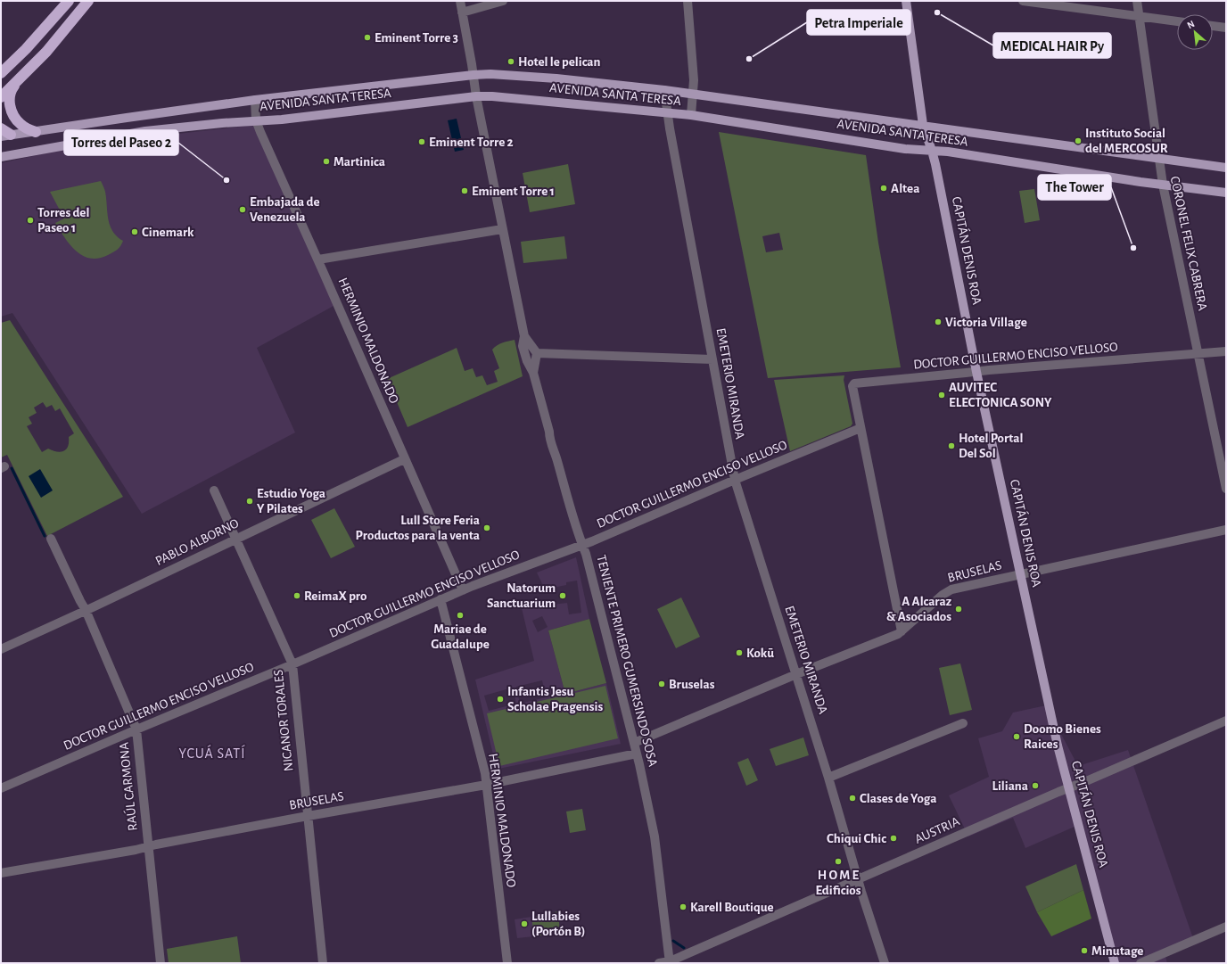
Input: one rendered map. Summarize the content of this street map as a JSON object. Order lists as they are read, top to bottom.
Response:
{
  "streets": {
    "main road": ["AVENIDA SANTA TERESA", "CAPITÁN DENIS ROA"],
    "street": [
      "CORONEL FELIX CABRERA",
      "HERMINIO MALDONADO",
      "DOCTOR GUILLERMO ENCISO VELLOSO",
      "EMETERIO MIRANDA",
      "PABLO ALBORNO",
      "BRUSELAS",
      "TENIENTE PRIMERO GUMERSINDO SOSA",
      "NICANOR TORALES",
      "RAÚL CARMONA",
      "AUSTRIA"
    ]
  },
  "crossings": [
    ["AVENIDA SANTA TERESA", "CORONEL FELIX CABRERA"],
    ["AVENIDA SANTA TERESA", "CAPITÁN DENIS ROA"],
    ["AVENIDA SANTA TERESA", "HERMINIO MALDONADO"],
    ["AVENIDA SANTA TERESA", "EMETERIO MIRANDA"],
    ["CORONEL FELIX CABRERA", "DOCTOR GUILLERMO ENCISO VELLOSO"],
    ["CAPITÁN DENIS ROA", "DOCTOR GUILLERMO ENCISO VELLOSO"],
    ["CAPITÁN DENIS ROA", "BRUSELAS"],
    ["CAPITÁN DENIS ROA", "AUSTRIA"],
    ["HERMINIO MALDONADO", "DOCTOR GUILLERMO ENCISO VELLOSO"],
    ["HERMINIO MALDONADO", "PABLO ALBORNO"],
    ["HERMINIO MALDONADO", "BRUSELAS"],
    ["DOCTOR GUILLERMO ENCISO VELLOSO", "EMETERIO MIRANDA"],
    ["DOCTOR GUILLERMO ENCISO VELLOSO", "BRUSELAS"],
    ["DOCTOR GUILLERMO ENCISO VELLOSO", "TENIENTE PRIMERO GUMERSINDO SOSA"],
    ["DOCTOR GUILLERMO ENCISO VELLOSO", "NICANOR TORALES"],
    ["DOCTOR GUILLERMO ENCISO VELLOSO", "RAÚL CARMONA"],
    ["EMETERIO MIRANDA", "BRUSELAS"],
    ["EMETERIO MIRANDA", "AUSTRIA"],
    ["PABLO ALBORNO", "NICANOR TORALES"],
    ["PABLO ALBORNO", "RAÚL CARMONA"],
    ["BRUSELAS", "TENIENTE PRIMERO GUMERSINDO SOSA"],
    ["BRUSELAS", "NICANOR TORALES"],
    ["BRUSELAS", "RAÚL CARMONA"],
    ["TENIENTE PRIMERO GUMERSINDO SOSA", "AUSTRIA"]
  ],
  "districts": ["YCUÁ SATÍ"],
  "places": [
    "MEDICAL HAIR Py",
    "Eminent Torre 3",
    "Petra Imperiale",
    "Hotel le pelican",
    "Instituto Social del MERCOSUR",
    "Eminent Torre 2",
    "Martinica",
    "Torres del Paseo 2",
    "Altea",
    "Eminent Torre 1",
    "Embajada de Venezuela",
    "Torres del Paseo 1",
    "Cinemark",
    "The Tower",
    "Victoria Village",
    "AUVITEC ELECTONICA SONY",
    "Hotel Portal Del Sol",
    "Estudio Yoga Y Pilates",
    "Lull Store Feria Productos para la venta",
    "ReimaX pro",
    "Natorum Sanctuarium",
    "A Alcaraz & Asociados",
    "Mariae de Guadalupe",
    "Kokū",
    "Bruselas",
    "Infantis Jesu Scholae Pragensis",
    "Doomo Bienes Raices",
    "Liliana",
    "Clases de Yoga",
    "Chiqui Chic",
    "H O M E Edificios",
    "Karell Boutique",
    "Lullabies (Portón B)",
    "Minutage"
  ],
  "north": "top left"
}
